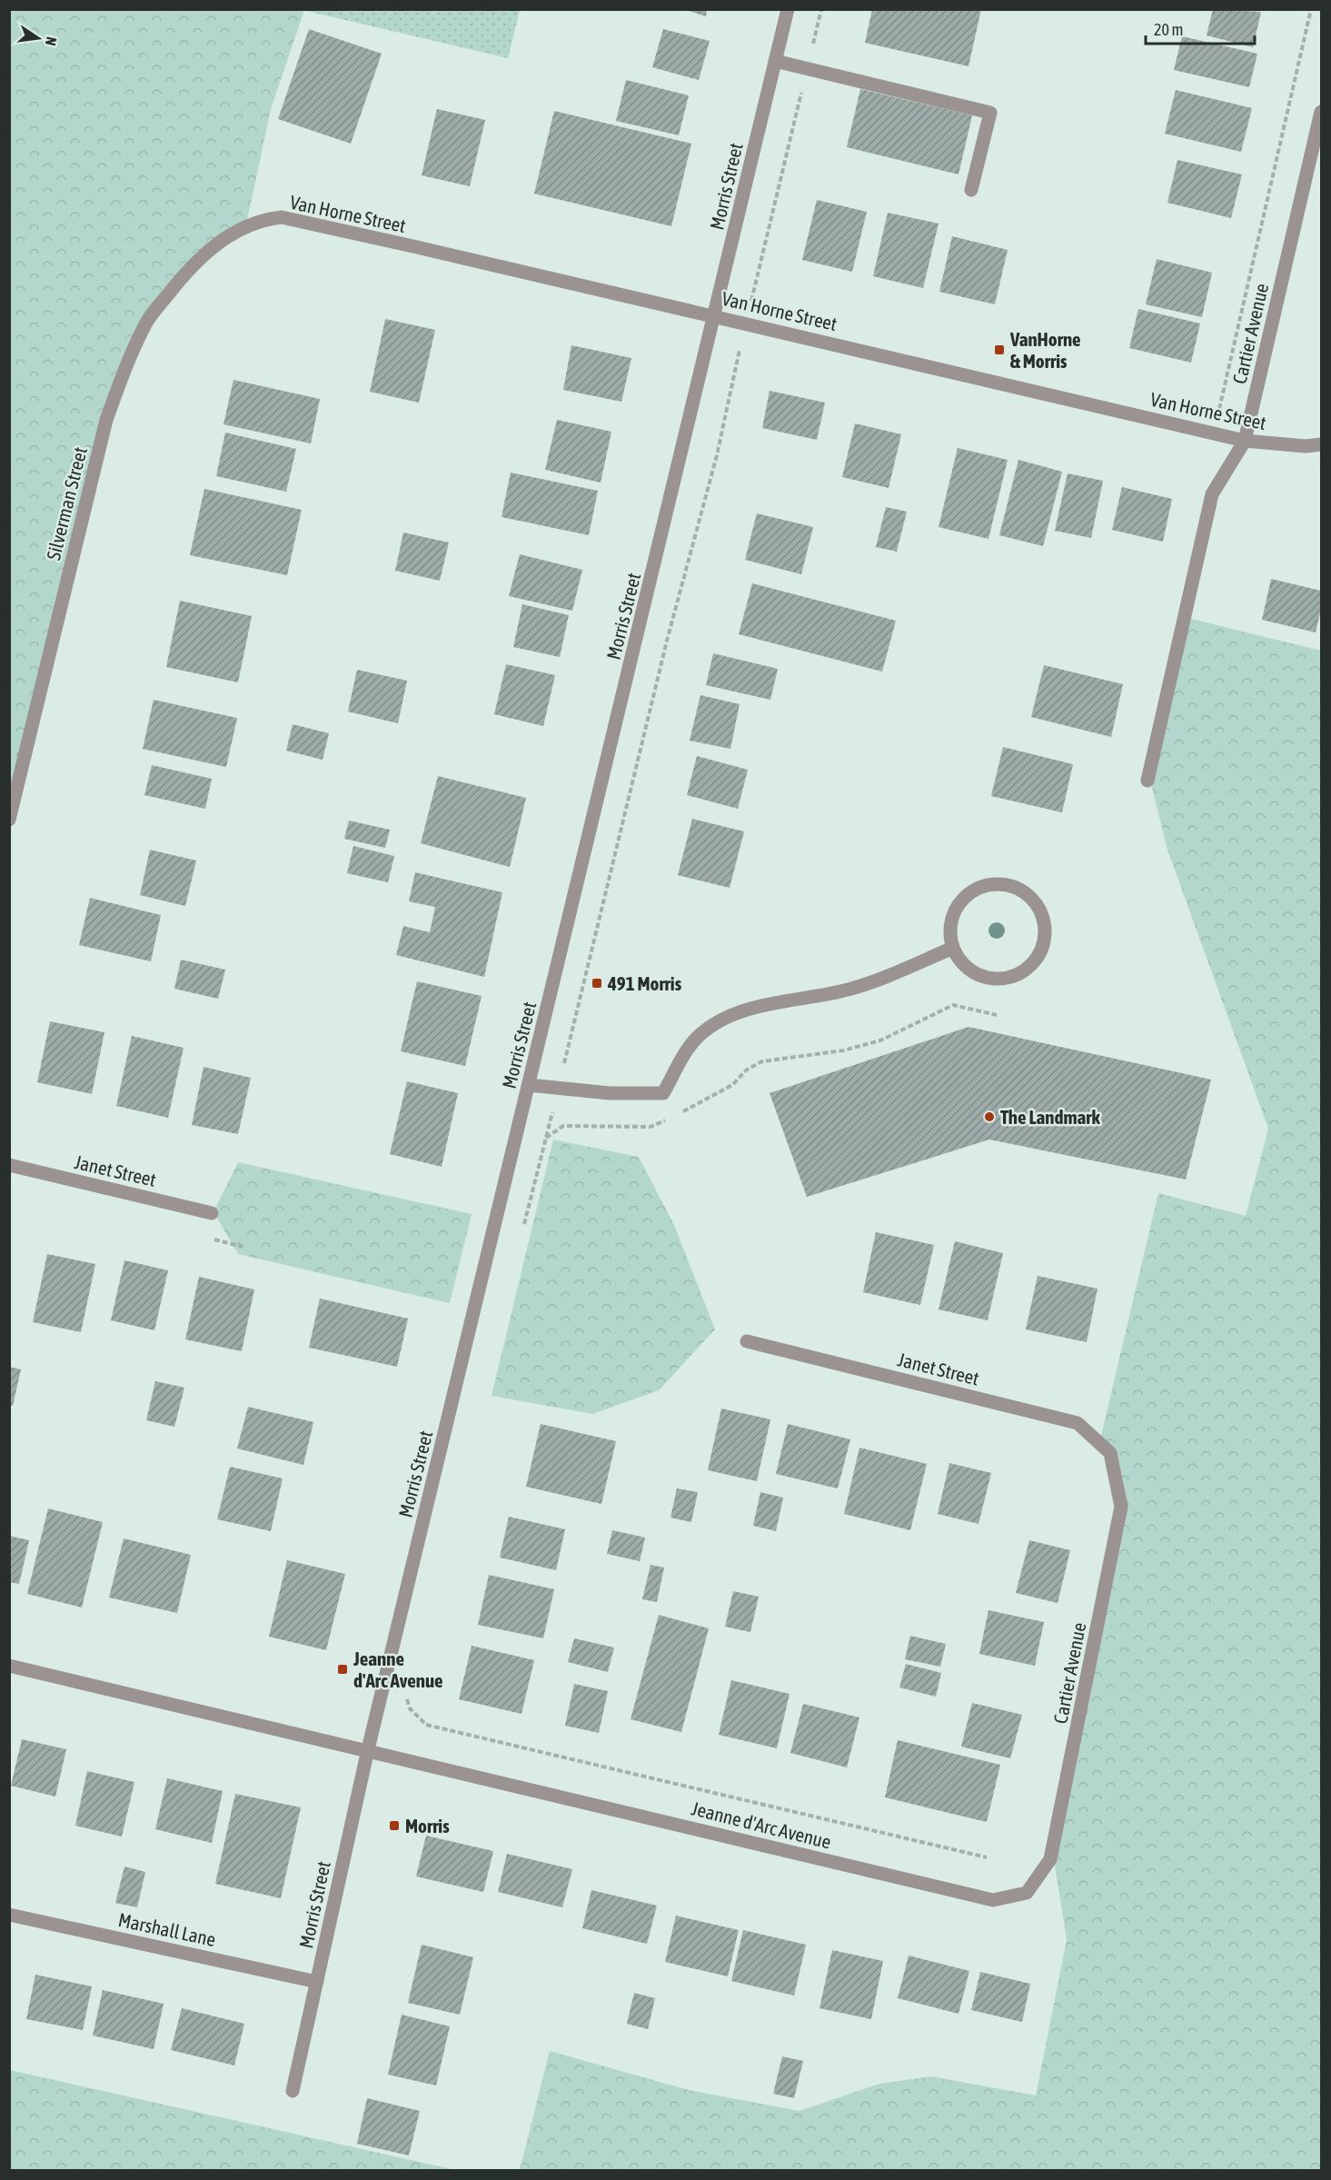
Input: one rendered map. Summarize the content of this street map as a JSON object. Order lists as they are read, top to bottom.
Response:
{
  "streets": {
    "street": [
      "Morris Street",
      "Van Horne Street",
      "Cartier Avenue",
      "Silverman Street",
      "Janet Street",
      "Jeanne d'Arc Avenue",
      "Marshall Lane"
    ]
  },
  "crossings": [
    ["Morris Street", "Van Horne Street"],
    ["Morris Street", "Jeanne d'Arc Avenue"],
    ["Morris Street", "Marshall Lane"],
    ["Van Horne Street", "Cartier Avenue"],
    ["Van Horne Street", "Silverman Street"],
    ["Cartier Avenue", "Janet Street"],
    ["Cartier Avenue", "Jeanne d'Arc Avenue"]
  ],
  "places": {
    "transit": [
      "VanHorne & Morris",
      "491 Morris",
      "Jeanne d'Arc Avenue",
      "Morris"
    ],
    "other": ["The Landmark"]
  },
  "scale_bar": "20 m",
  "north": "right"
}
